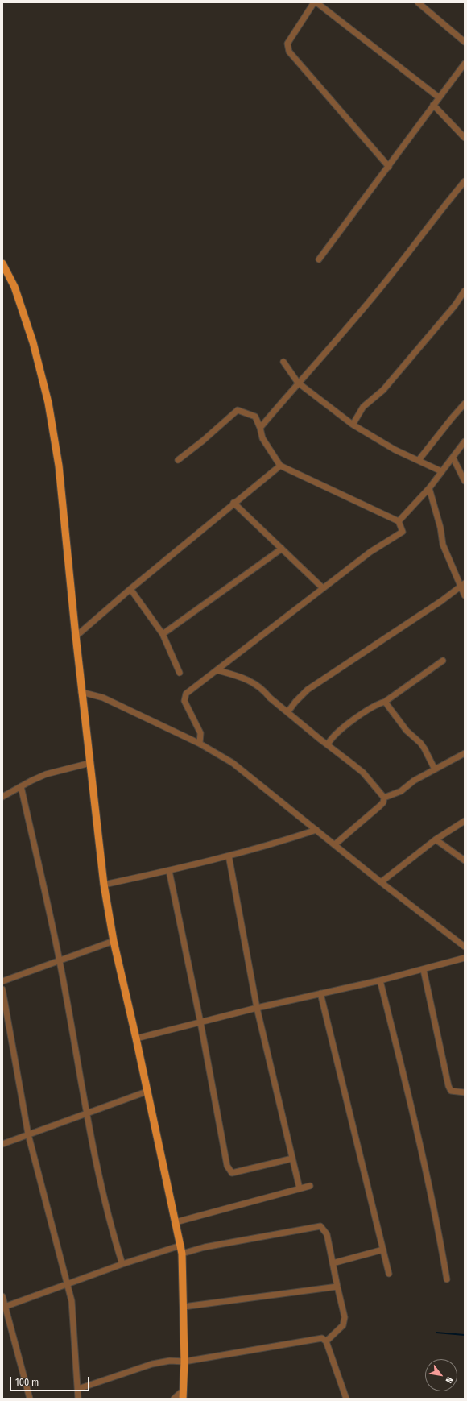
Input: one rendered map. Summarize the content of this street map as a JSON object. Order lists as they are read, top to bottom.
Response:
{
  "scale_bar": "100 m",
  "north": "bottom right"
}
